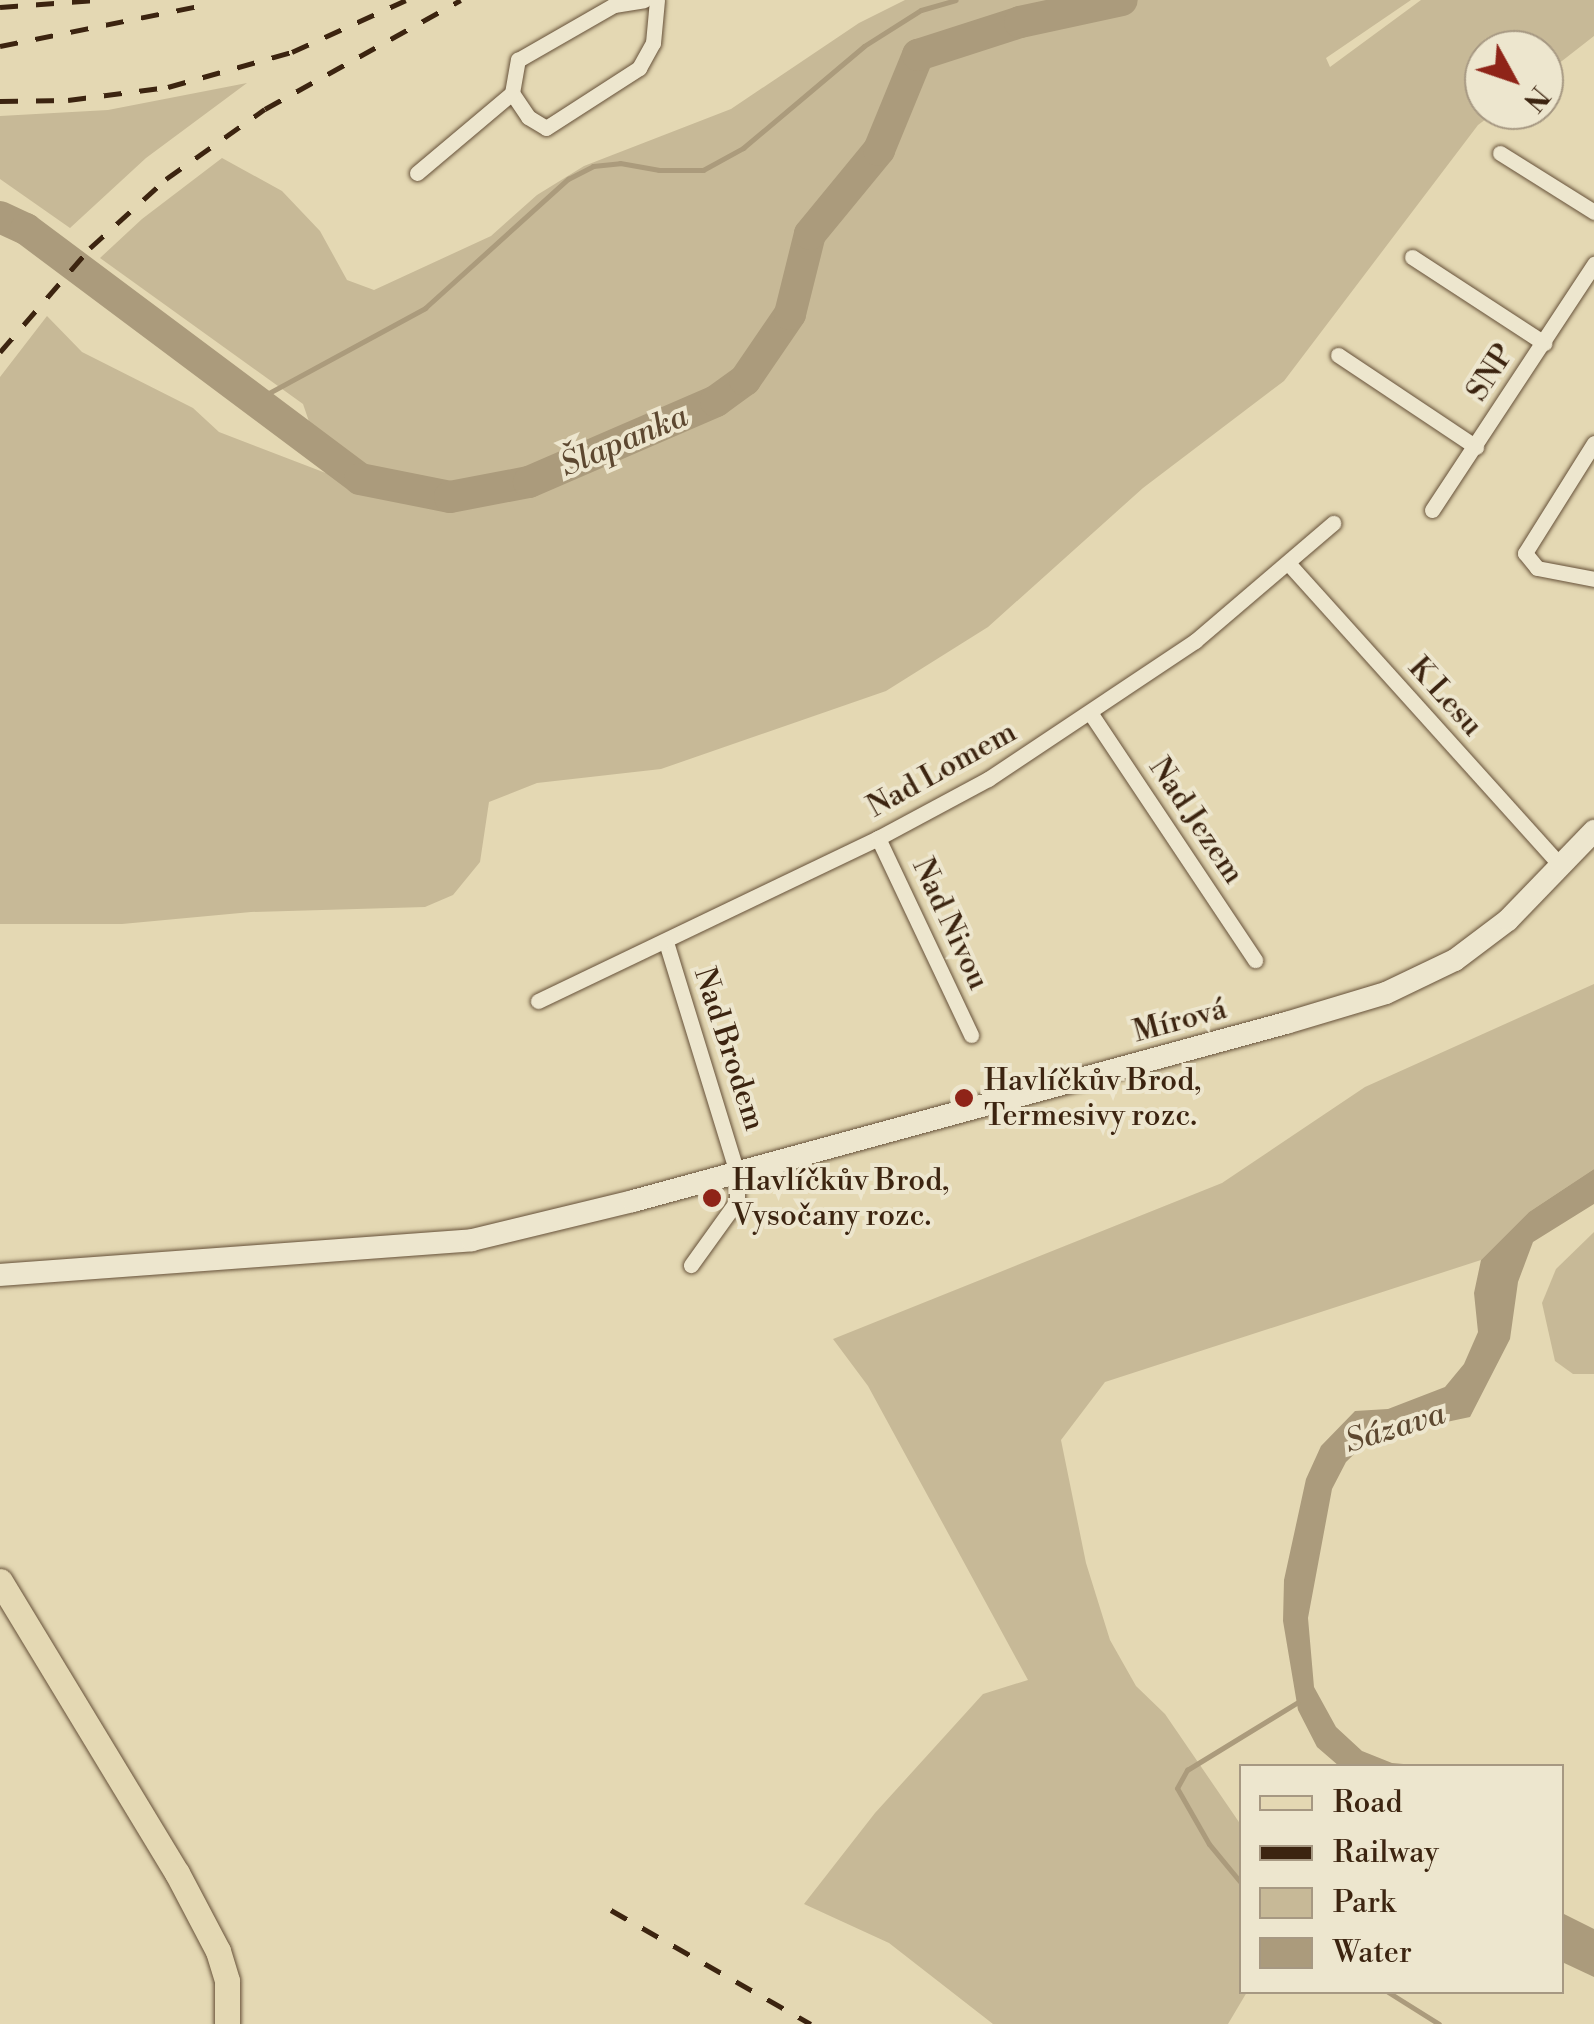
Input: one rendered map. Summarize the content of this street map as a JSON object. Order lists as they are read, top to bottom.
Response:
{
  "streets": {
    "street": [
      "SNP",
      "K Lesu",
      "Nad Lomem",
      "Nad Jezem",
      "Nad Nivou",
      "Mírová",
      "Nad Brodem"
    ]
  },
  "crossings": [
    ["K Lesu", "Nad Lomem"],
    ["K Lesu", "Mírová"],
    ["Nad Lomem", "Nad Jezem"],
    ["Nad Lomem", "Nad Nivou"],
    ["Nad Lomem", "Nad Brodem"],
    ["Mírová", "Nad Brodem"]
  ],
  "water": ["Šlapanka", "Sázava"],
  "places": ["Havlíčkův Brod, Termesivy rozc.", "Havlíčkův Brod, Vysočany rozc."],
  "legend": [
    "Road",
    "Railway",
    "Park",
    "Water"
  ],
  "north": "bottom right"
}
